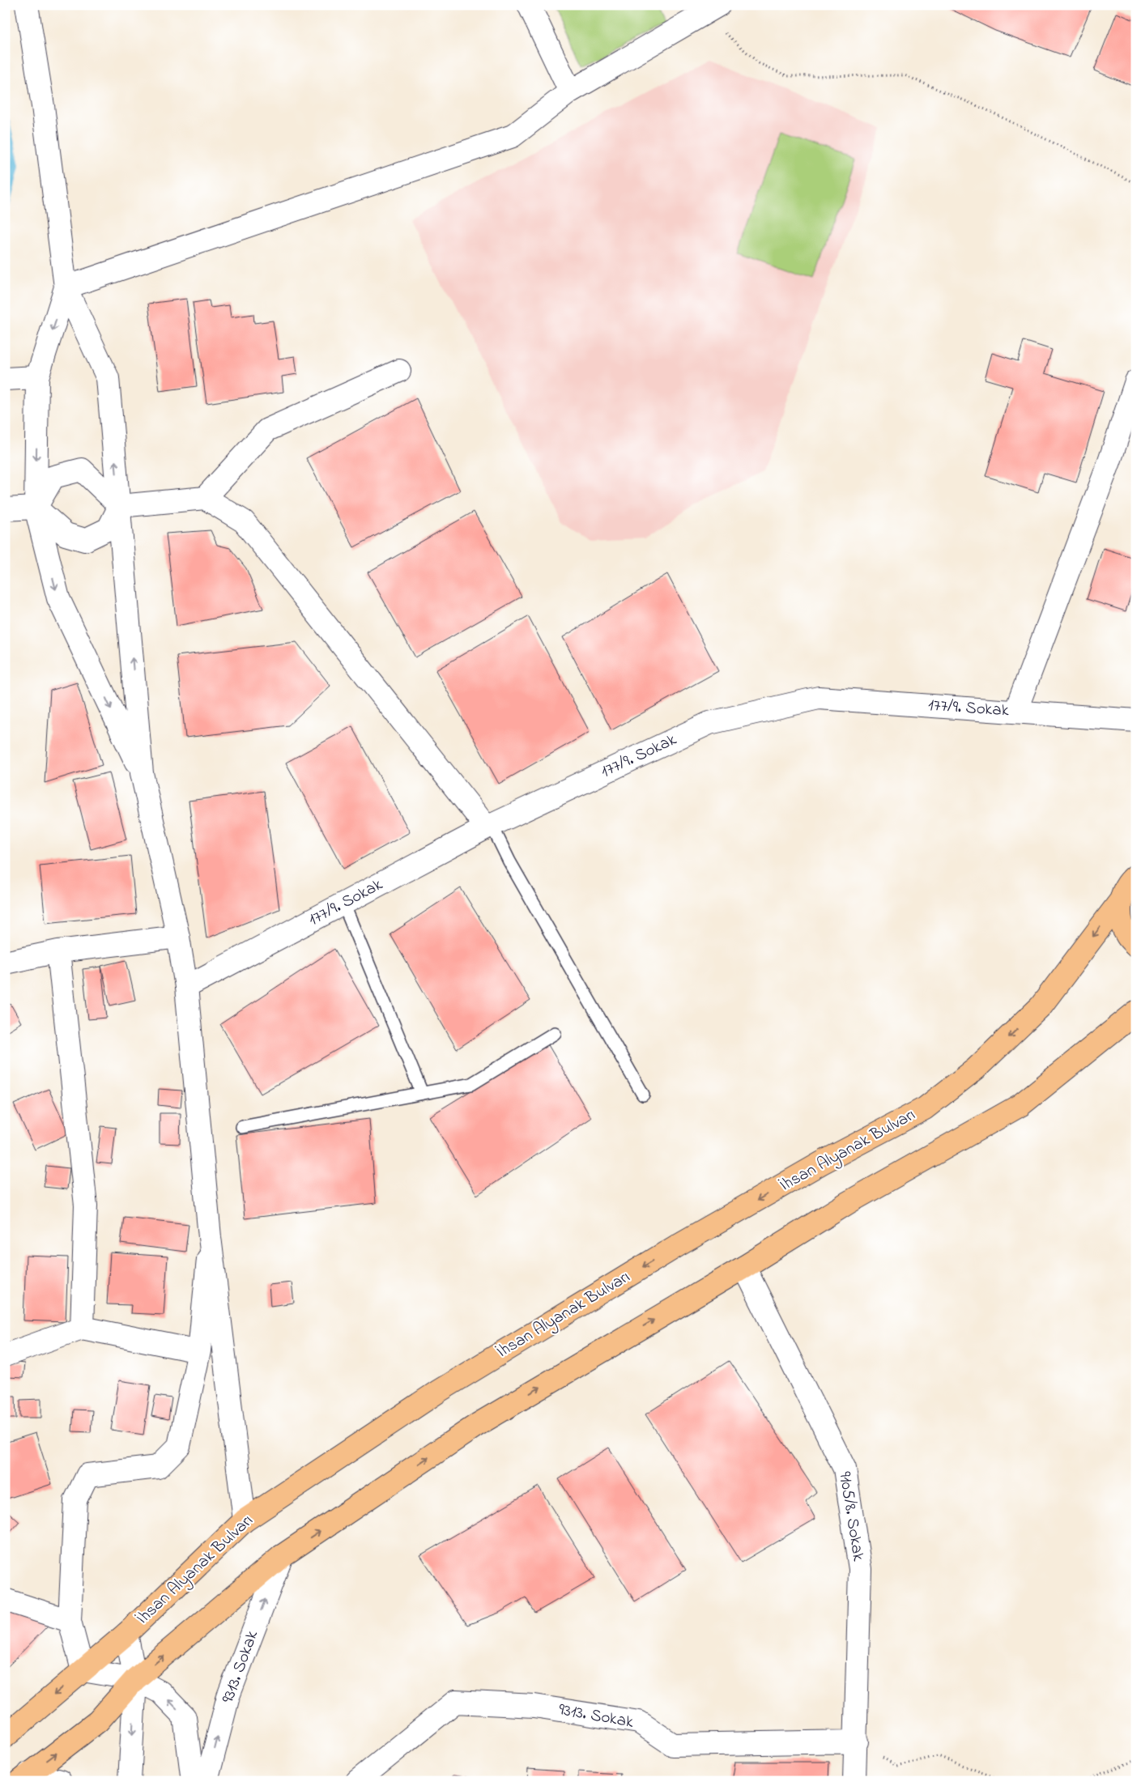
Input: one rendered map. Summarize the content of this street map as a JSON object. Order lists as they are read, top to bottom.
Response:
{
  "streets": {
    "main road": ["İhsan Alyanak Bulvarı"],
    "street": ["177/9. Sokak", "9105/8. Sokak", "9313. Sokak"]
  },
  "crossings": [
    ["9105/8. Sokak", "9313. Sokak"]
  ]
}
